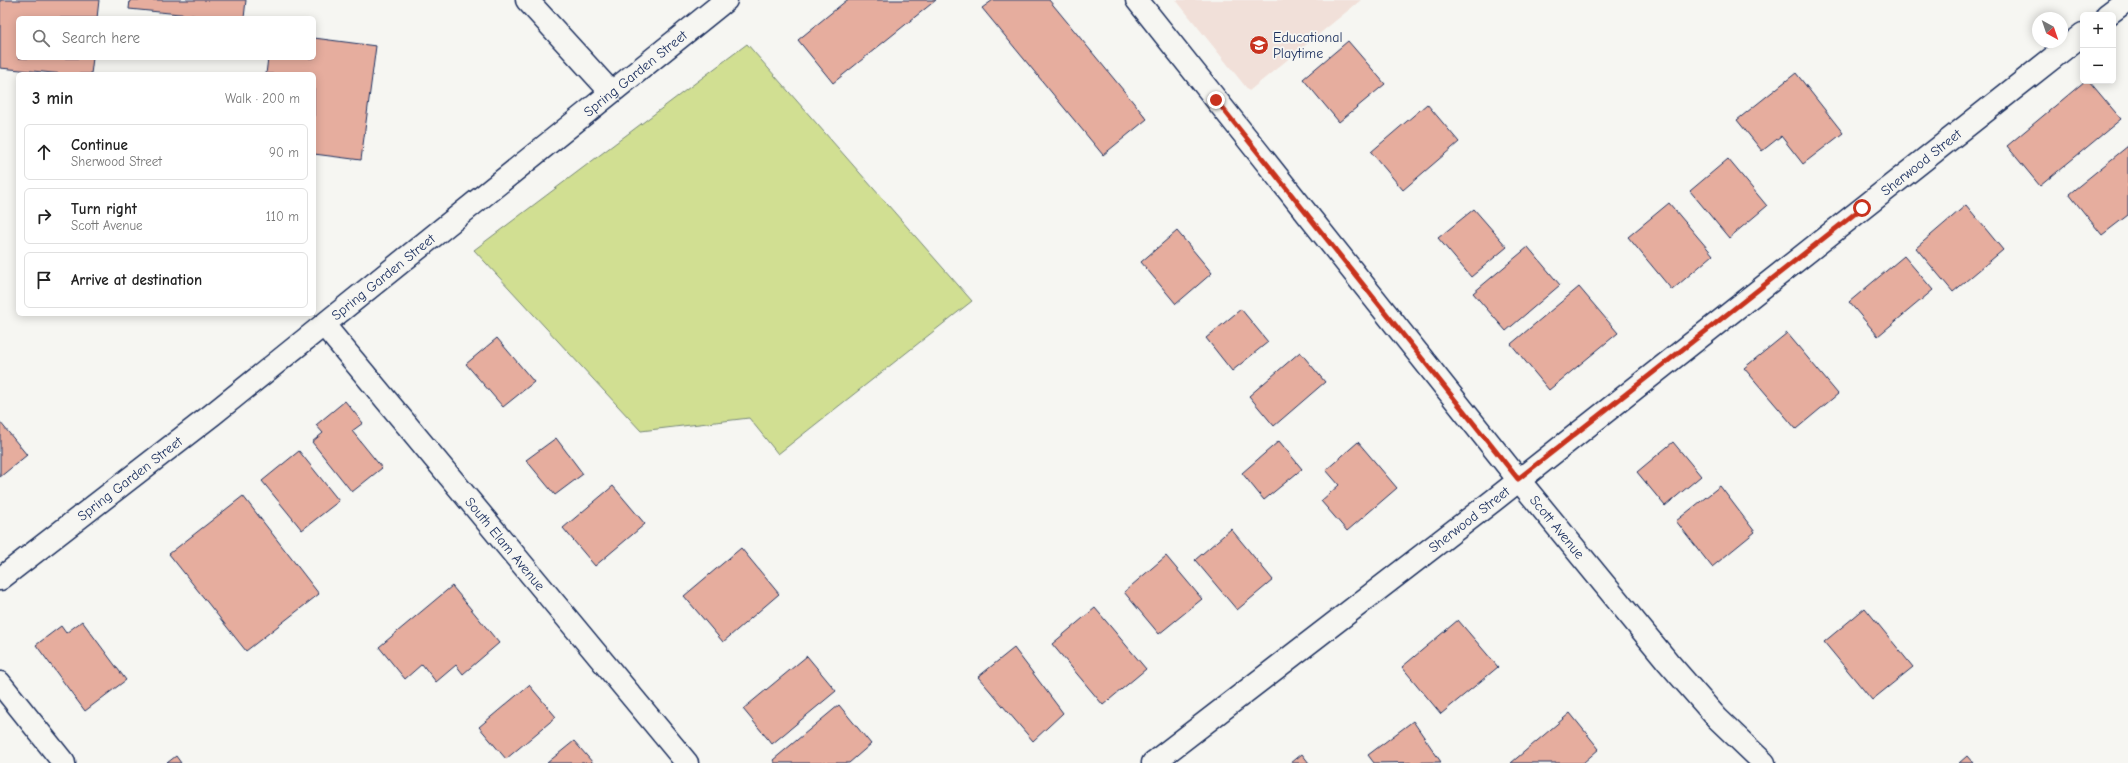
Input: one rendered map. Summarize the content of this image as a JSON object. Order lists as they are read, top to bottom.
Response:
{
  "streets": {
    "street": [
      "Spring Garden Street",
      "Sherwood Street",
      "Scott Avenue",
      "South Elam Avenue"
    ]
  },
  "crossings": [
    ["Spring Garden Street", "South Elam Avenue"],
    ["Sherwood Street", "Scott Avenue"]
  ],
  "places": {
    "school or university": ["Educational Playtime"]
  },
  "north": "bottom right",
  "page": {
    "map_buttons": ["+", "−"],
    "search": "Search here",
    "heading": ["3 min", "Walk · 200 m"],
    "list": [
      ["Continue", "Sherwood Street", "90 m"],
      ["Turn right", "Scott Avenue", "110 m"],
      "Arrive at destination"
    ]
  }
}
